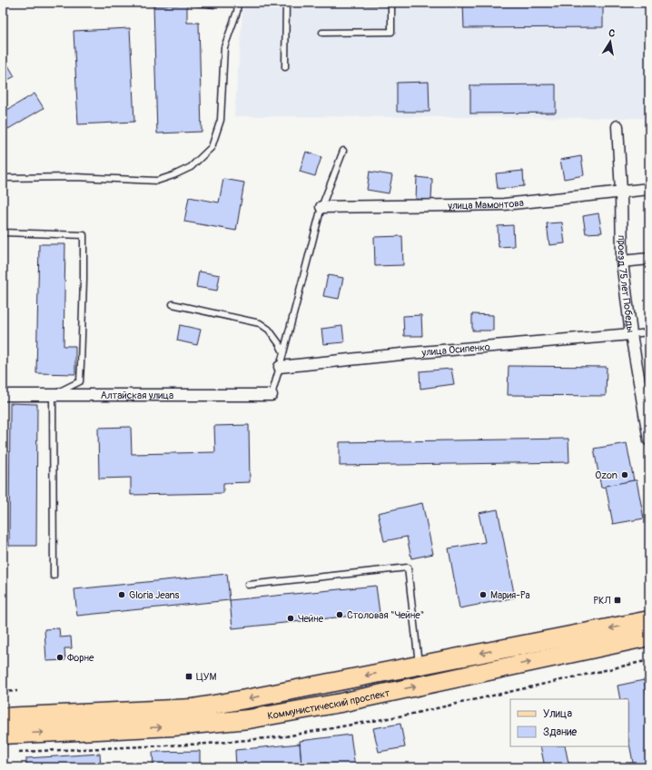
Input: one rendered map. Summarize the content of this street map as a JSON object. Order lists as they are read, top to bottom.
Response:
{
  "streets": {
    "main road": ["Коммунистический проспект"],
    "street": [
      "улица Мамонтова",
      "проезд 75 лет Победы",
      "улица Осипенко",
      "Алтайская улица"
    ]
  },
  "crossings": [
    ["улица Мамонтова", "проезд 75 лет Победы"],
    ["проезд 75 лет Победы", "улица Осипенко"]
  ],
  "places": {
    "other": [
      "Ozon",
      "Gloria Jeans",
      "Мария-Ра",
      "Столовая \"Чейне\"",
      "Чейне",
      "Форне"
    ],
    "transit": ["РКЛ", "ЦУМ"]
  },
  "legend": ["Улица", "Здание"],
  "north": "top"
}
